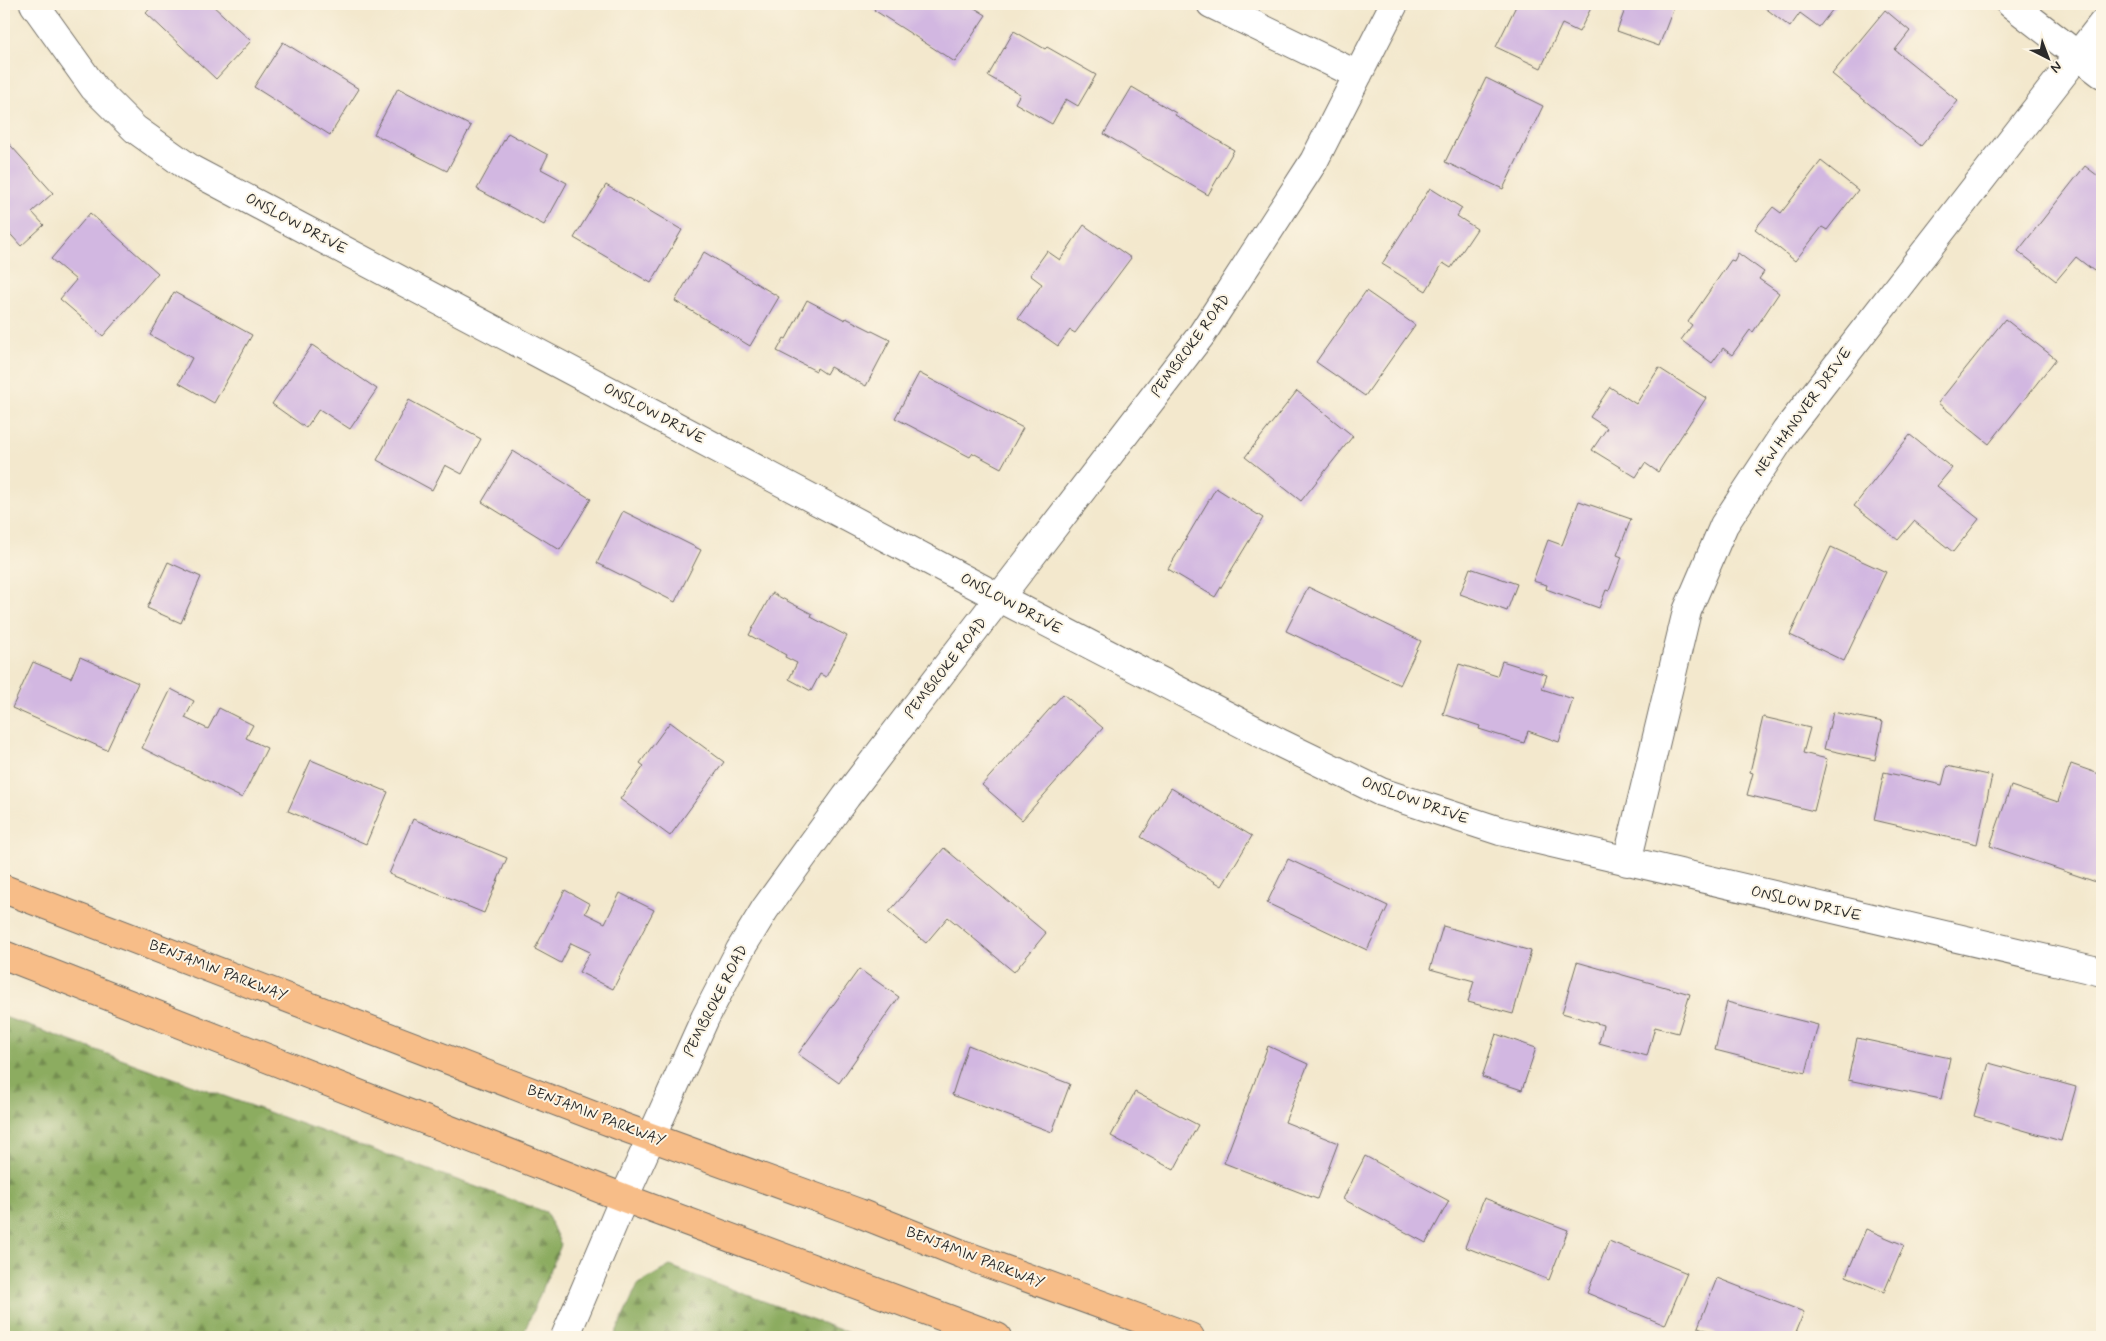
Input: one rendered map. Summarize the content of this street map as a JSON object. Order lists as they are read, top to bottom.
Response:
{
  "streets": {
    "highway": ["BENJAMIN PARKWAY"],
    "street": ["ONSLOW DRIVE", "PEMBROKE ROAD", "NEW HANOVER DRIVE"]
  },
  "crossings": [
    ["ONSLOW DRIVE", "PEMBROKE ROAD"],
    ["ONSLOW DRIVE", "NEW HANOVER DRIVE"],
    ["PEMBROKE ROAD", "BENJAMIN PARKWAY"]
  ],
  "north": "bottom right"
}
